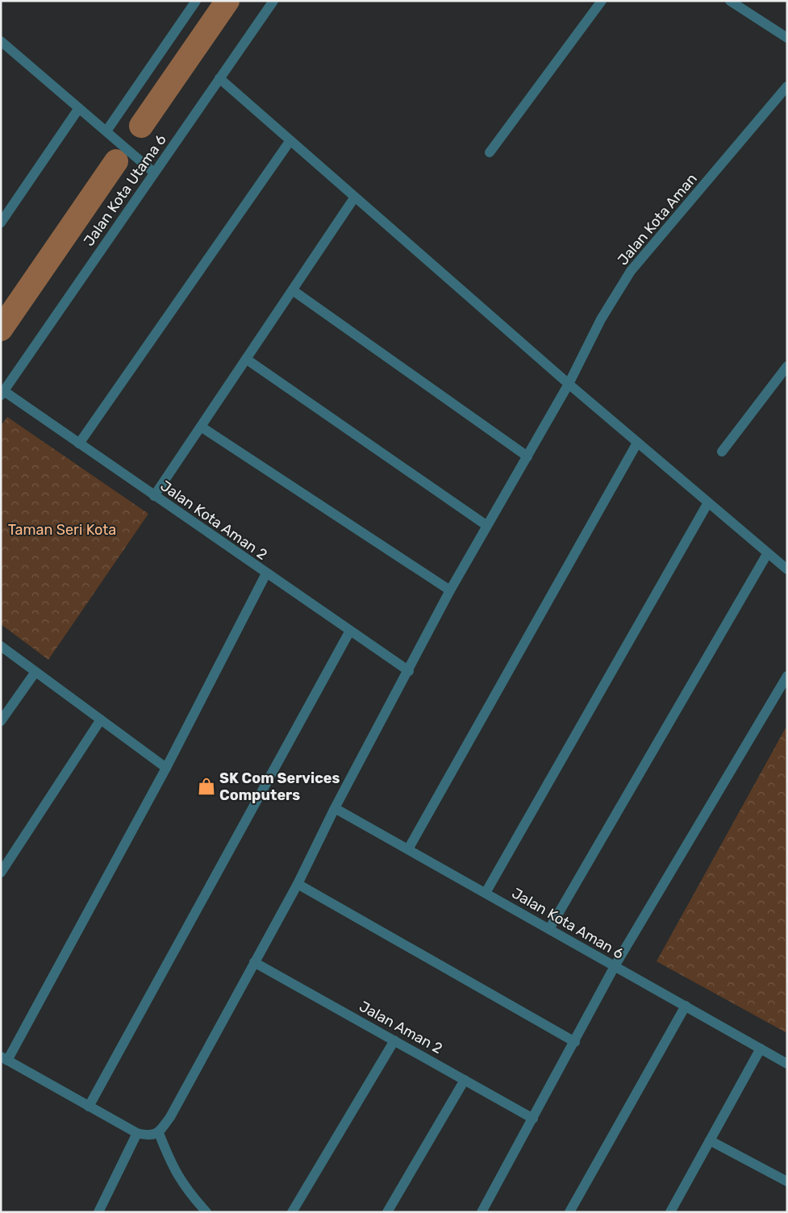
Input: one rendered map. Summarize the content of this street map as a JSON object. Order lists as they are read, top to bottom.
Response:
{
  "streets": {
    "street": [
      "Jalan Kota Utama 6",
      "Jalan Kota Aman",
      "Jalan Kota Aman 2",
      "Jalan Kota Aman 6",
      "Jalan Aman 2"
    ]
  },
  "crossings": [
    ["Jalan Kota Utama 6", "Jalan Kota Aman 2"],
    ["Jalan Kota Aman", "Jalan Kota Aman 2"],
    ["Jalan Kota Aman", "Jalan Kota Aman 6"],
    ["Jalan Kota Aman", "Jalan Aman 2"]
  ],
  "parks": ["Taman Seri Kota"],
  "places": {
    "shop": ["SK Com Services Computers"]
  }
}
